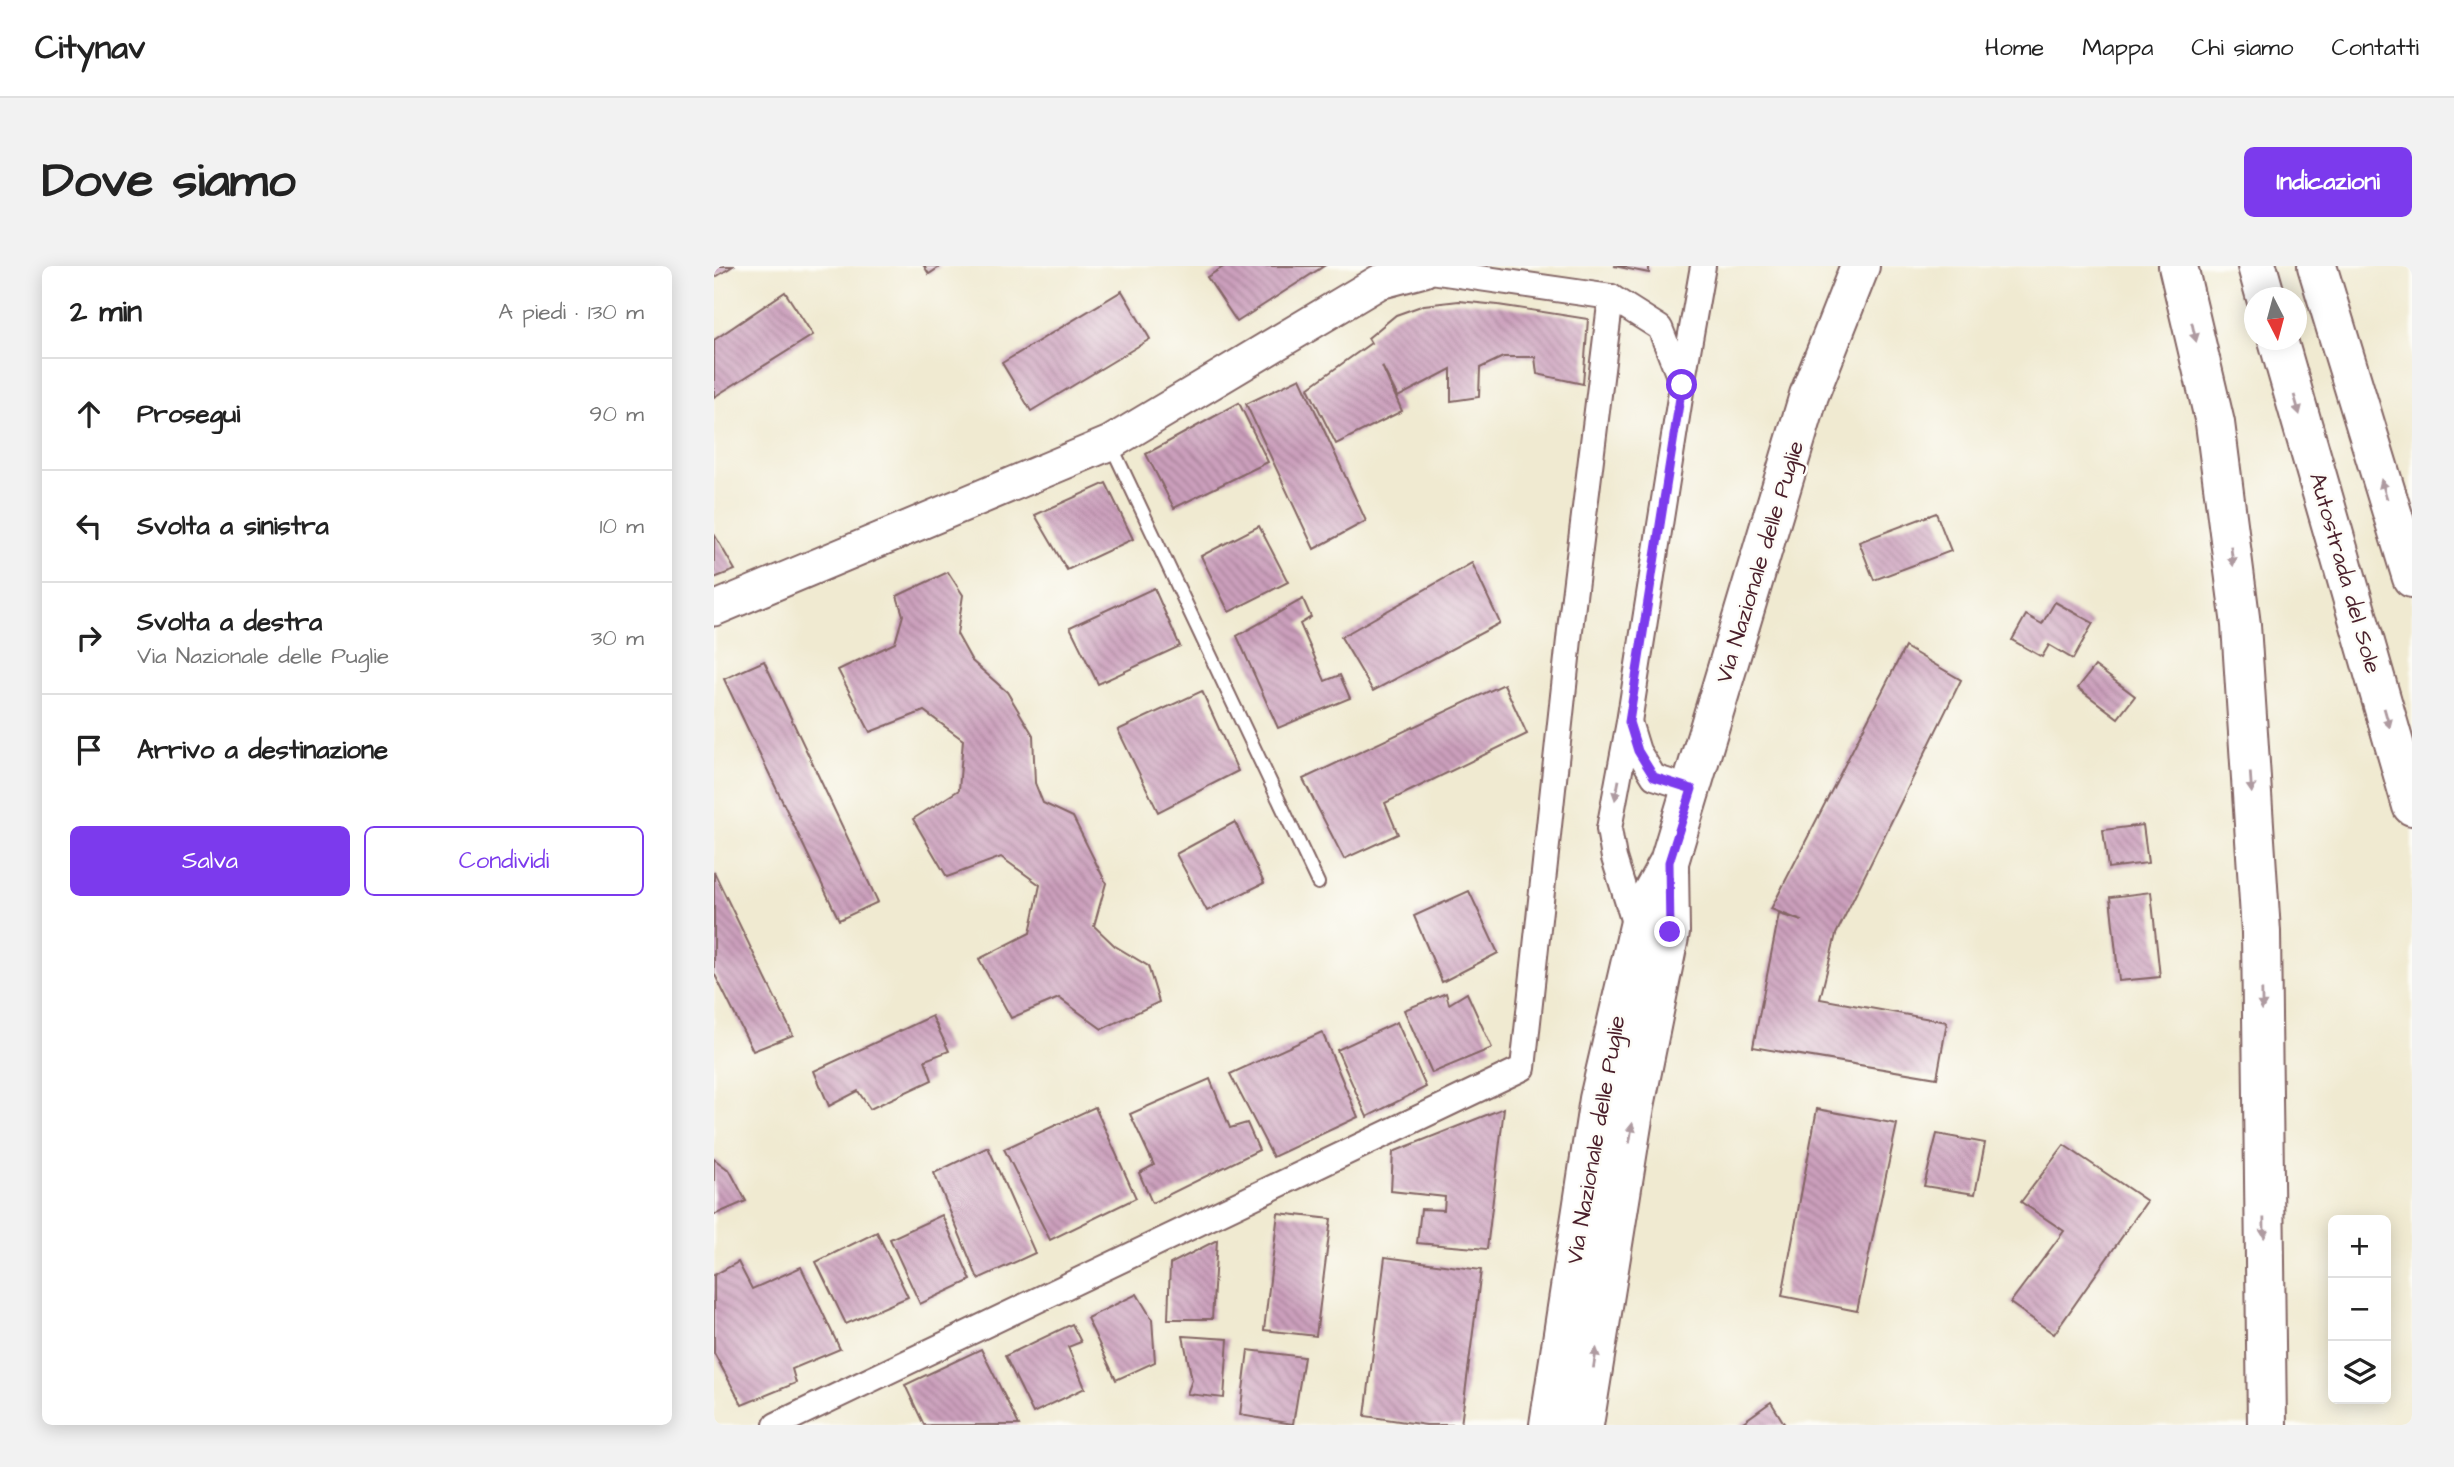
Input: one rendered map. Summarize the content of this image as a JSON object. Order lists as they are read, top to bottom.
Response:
{
  "streets": {
    "main road": ["Via Nazionale delle Puglie", "Autostrada del Sole"]
  },
  "north": "bottom",
  "page": {
    "header": "Citynav",
    "nav": [
      "Home",
      "Mappa",
      "Chi siamo",
      "Contatti"
    ],
    "buttons": [
      "Indicazioni",
      ["Salva", "Condividi"]
    ],
    "title": "Dove siamo",
    "heading": ["2 min", "A piedi · 130 m"],
    "list": [
      ["Prosegui", "90 m"],
      ["Svolta a sinistra", "10 m"],
      ["Svolta a destra", "Via Nazionale delle Puglie", "30 m"],
      "Arrivo a destinazione"
    ],
    "map_buttons": ["+", "−"]
  }
}
